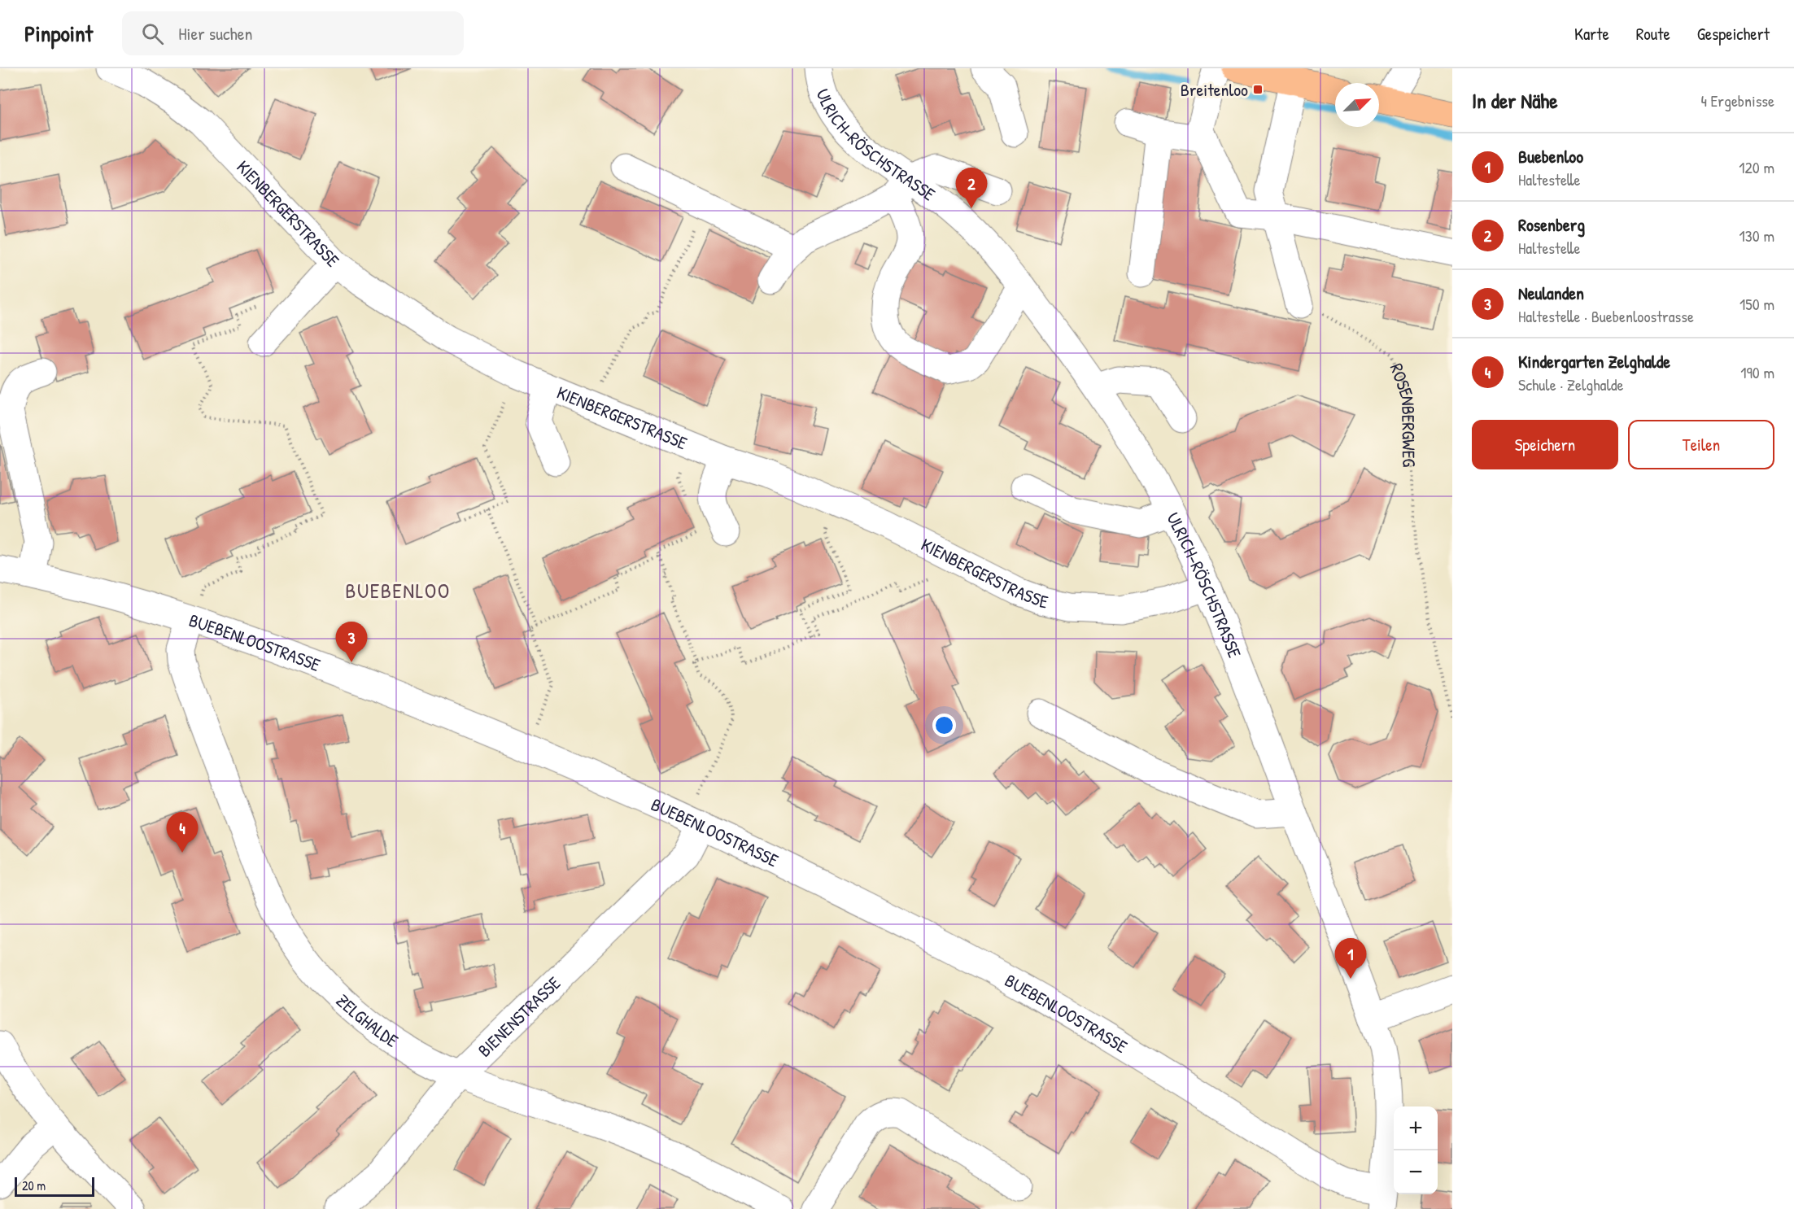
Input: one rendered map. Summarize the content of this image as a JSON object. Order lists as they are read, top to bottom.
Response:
{
  "streets": {
    "street": [
      "ULRICH-RÖSCHSTRASSE",
      "KIENBERGERSTRASSE",
      "BUEBENLOOSTRASSE",
      "BIENENSTRASSE",
      "ZELGHALDE"
    ],
    "path": ["ROSENBERGWEG"]
  },
  "crossings": [
    ["ULRICH-RÖSCHSTRASSE", "KIENBERGERSTRASSE"],
    ["ULRICH-RÖSCHSTRASSE", "BUEBENLOOSTRASSE"],
    ["BUEBENLOOSTRASSE", "BIENENSTRASSE"],
    ["BUEBENLOOSTRASSE", "ZELGHALDE"],
    ["BIENENSTRASSE", "ZELGHALDE"]
  ],
  "districts": ["BUEBENLOO"],
  "places": {
    "transit": ["Breitenloo"]
  },
  "scale_bar": "20 m",
  "north": "top right",
  "page": {
    "header": "Pinpoint",
    "search": "Hier suchen",
    "nav": ["Karte", "Route", "Gespeichert"],
    "heading": ["In der Nähe", "4 Ergebnisse"],
    "list": [
      {
        "mark": "1",
        "name": "Buebenloo",
        "note": "Haltestelle",
        "value": "120 m"
      },
      {
        "mark": "2",
        "name": "Rosenberg",
        "note": "Haltestelle",
        "value": "130 m"
      },
      {
        "mark": "3",
        "name": "Neulanden",
        "note": "Haltestelle · Buebenloostrasse",
        "value": "150 m"
      },
      {
        "mark": "4",
        "name": "Kindergarten Zelghalde",
        "note": "Schule · Zelghalde",
        "value": "190 m"
      }
    ],
    "pins": [
      "2",
      "3",
      "4",
      "1"
    ],
    "buttons": ["Speichern", "Teilen"],
    "map_buttons": ["+", "−"],
    "scale": "20 m"
  }
}
